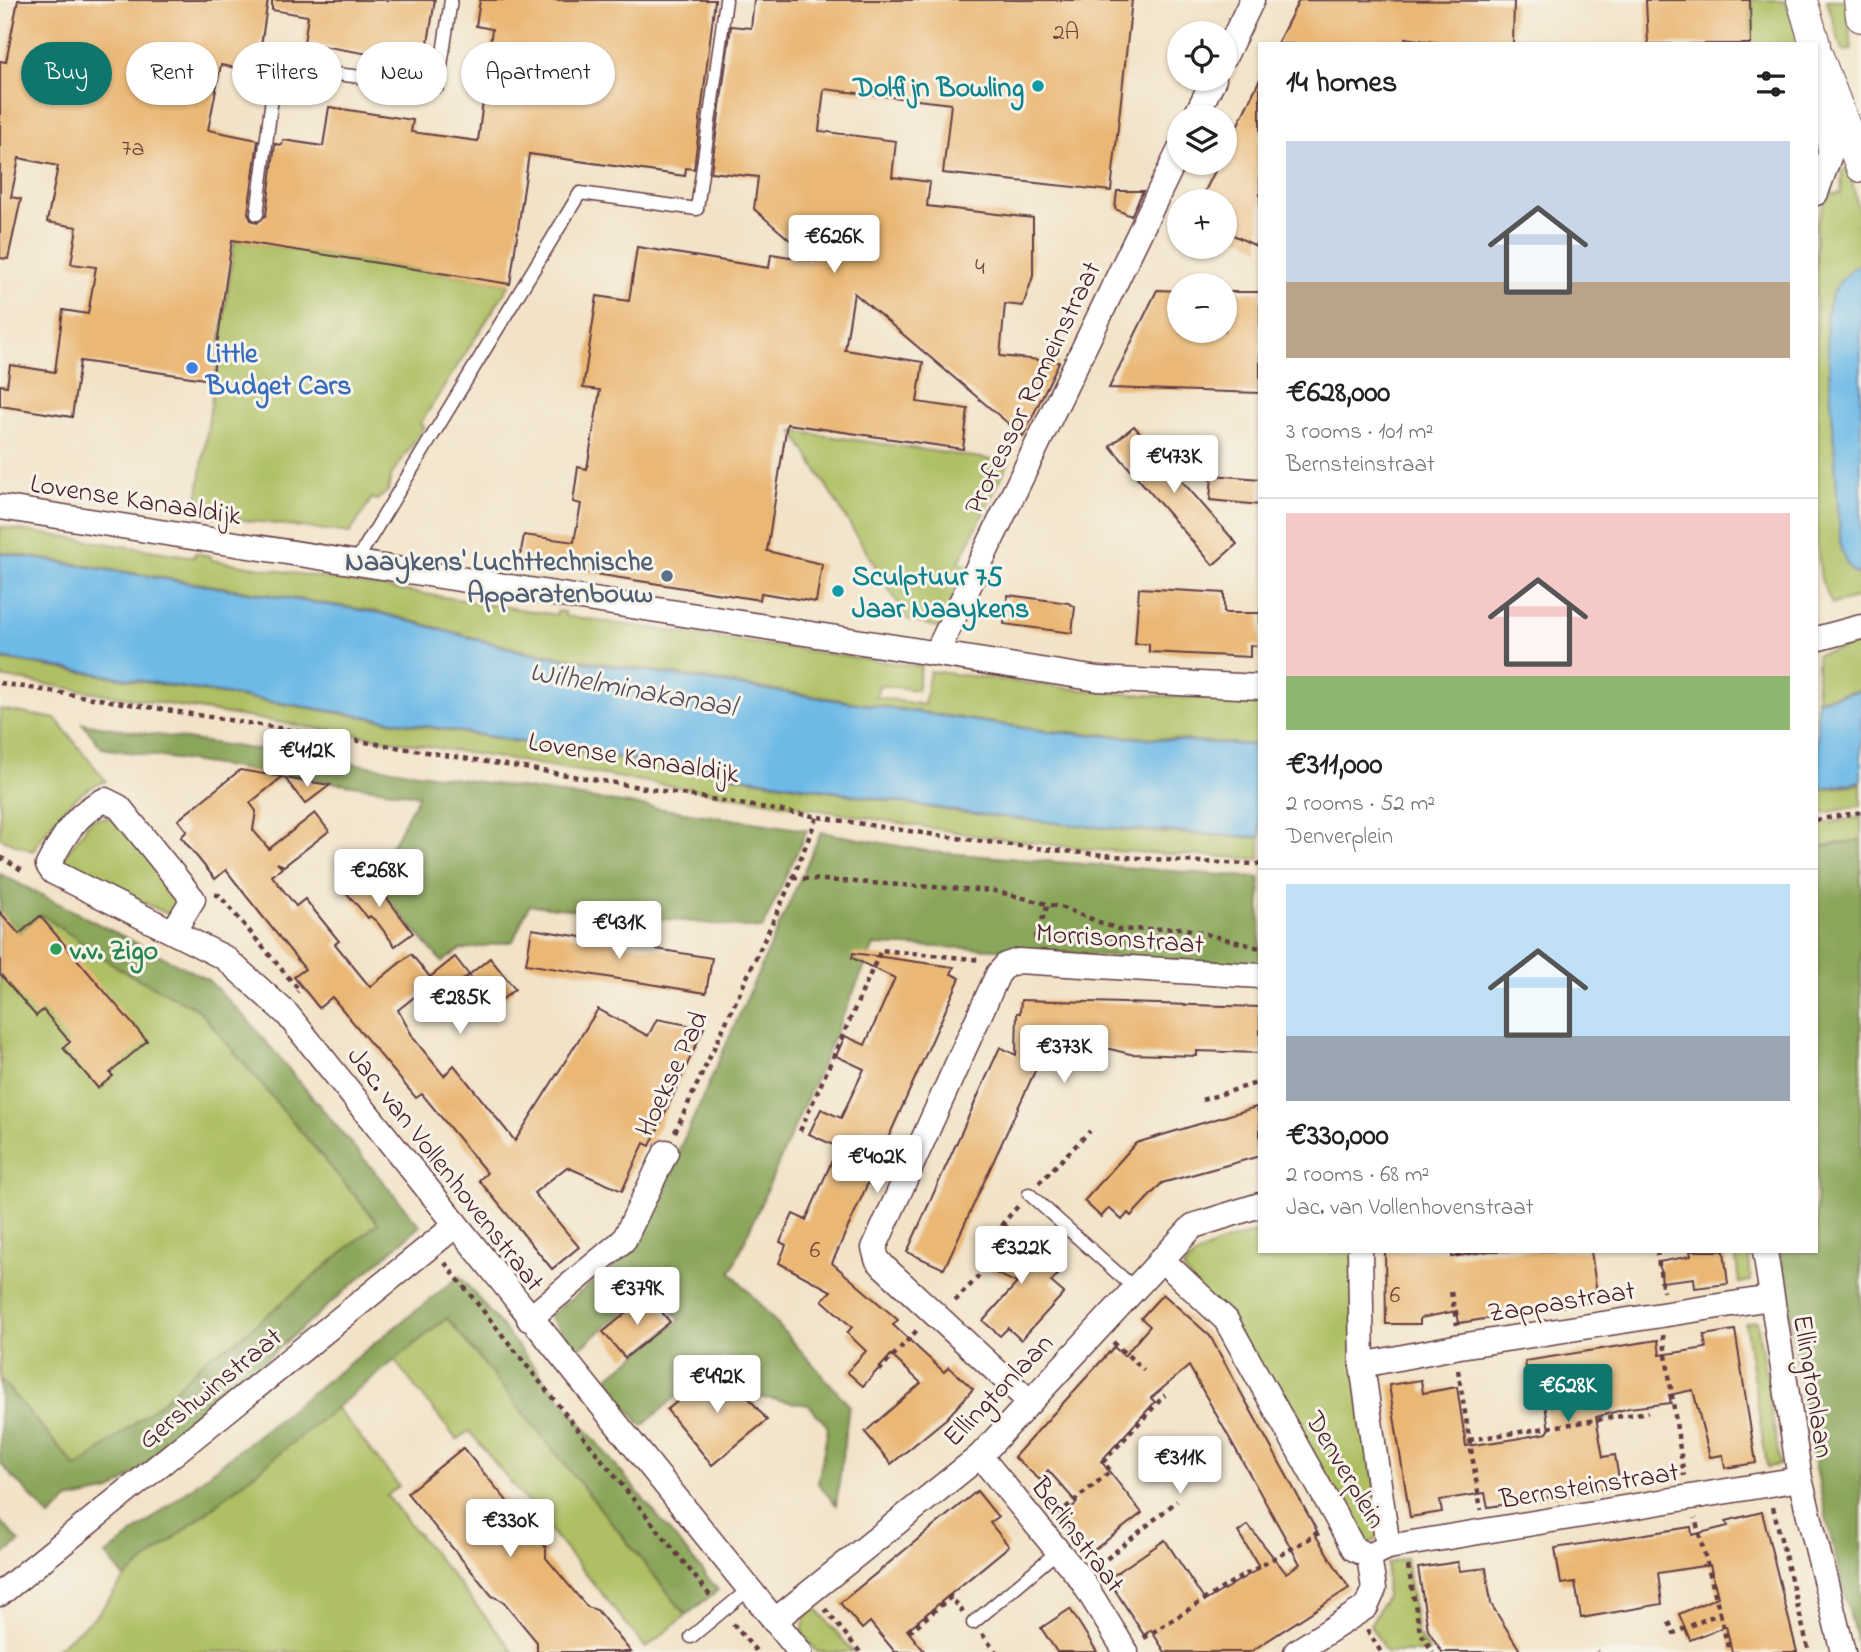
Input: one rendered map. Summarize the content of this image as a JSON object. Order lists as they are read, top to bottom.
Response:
{
  "streets": {
    "street": [
      "Professor Romeinstraat",
      "Lovense Kanaaldijk",
      "Morrisonstraat",
      "Hoekse Pad",
      "Jac. van Vollenhovenstraat",
      "Zappastraat",
      "Ellingtonlaan",
      "Gershwinstraat",
      "Denverplein",
      "Bernsteinstraat",
      "Berlinstraat"
    ]
  },
  "crossings": [
    ["Professor Romeinstraat", "Lovense Kanaaldijk"],
    ["Lovense Kanaaldijk", "Hoekse Pad"],
    ["Hoekse Pad", "Jac. van Vollenhovenstraat"],
    ["Jac. van Vollenhovenstraat", "Ellingtonlaan"],
    ["Jac. van Vollenhovenstraat", "Gershwinstraat"],
    ["Zappastraat", "Ellingtonlaan"],
    ["Zappastraat", "Denverplein"],
    ["Ellingtonlaan", "Denverplein"],
    ["Ellingtonlaan", "Bernsteinstraat"],
    ["Ellingtonlaan", "Berlinstraat"],
    ["Denverplein", "Bernsteinstraat"]
  ],
  "water": ["Wilhelminakanaal"],
  "places": [
    "Dolfijn Bowling",
    "Little Budget Cars",
    "Naaykens' Luchttechnische Apparatenbouw",
    "Sculptuur 75 Jaar Naaykens",
    "v.v. Zigo"
  ],
  "house_numbers": [
    "2A",
    "7a",
    "4",
    "6",
    "6"
  ],
  "page": {
    "map_buttons": ["+", "−"],
    "chip": [
      "Buy",
      "Rent",
      "Filters",
      "New",
      "Apartment"
    ],
    "heading": "14 homes",
    "list": [
      {
        "name": "€628,000",
        "note": "3 rooms · 101 m² · Bernsteinstraat"
      },
      {
        "name": "€311,000",
        "note": "2 rooms · 52 m² · Denverplein"
      },
      {
        "name": "€330,000",
        "note": "2 rooms · 68 m² · Jac. van Vollenhovenstraat"
      }
    ],
    "price": [
      "€626K",
      "€473K",
      "€412K",
      "€268K",
      "€431K",
      "€285K",
      "€373K",
      "€402K",
      "€322K",
      "€379K",
      "€492K",
      "€628K",
      "€311K",
      "€330K"
    ]
  }
}
